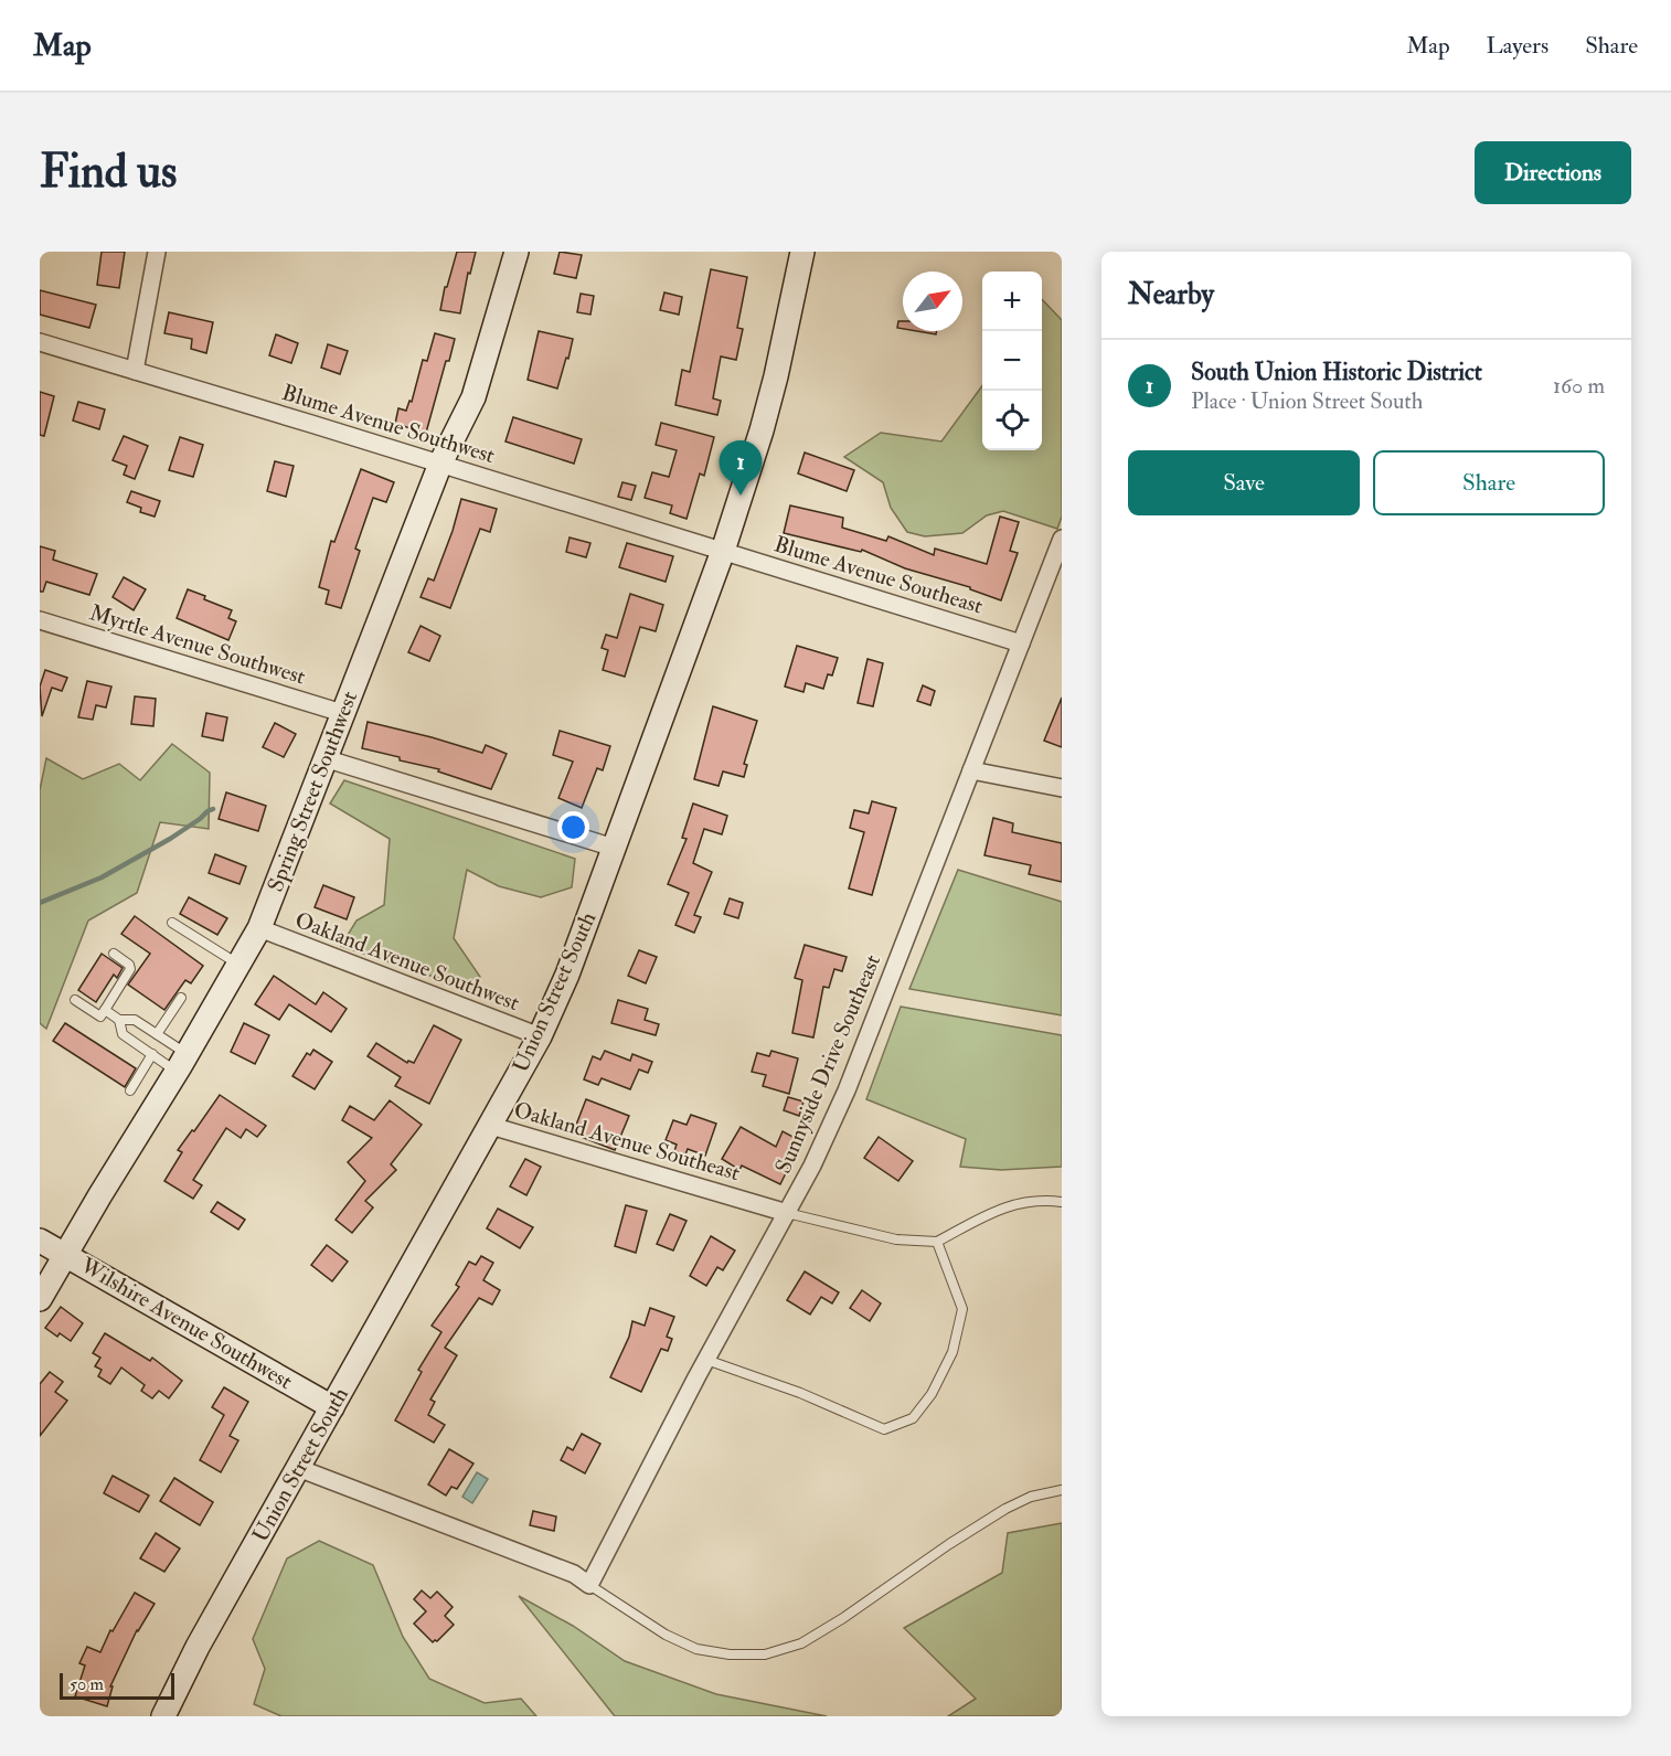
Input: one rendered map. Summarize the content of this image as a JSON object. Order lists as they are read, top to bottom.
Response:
{
  "streets": {
    "main road": ["Spring Street Southwest", "Union Street South", "Wilshire Avenue Southwest"],
    "street": [
      "Blume Avenue Southwest",
      "Blume Avenue Southeast",
      "Myrtle Avenue Southwest",
      "Oakland Avenue Southwest",
      "Sunnyside Drive Southeast",
      "Oakland Avenue Southeast"
    ]
  },
  "crossings": [
    ["Blume Avenue Southwest", "Blume Avenue Southeast"],
    ["Blume Avenue Southwest", "Spring Street Southwest"],
    ["Blume Avenue Southwest", "Union Street South"],
    ["Blume Avenue Southeast", "Union Street South"],
    ["Blume Avenue Southeast", "Sunnyside Drive Southeast"],
    ["Myrtle Avenue Southwest", "Spring Street Southwest"],
    ["Spring Street Southwest", "Oakland Avenue Southwest"],
    ["Spring Street Southwest", "Wilshire Avenue Southwest"],
    ["Oakland Avenue Southwest", "Union Street South"],
    ["Union Street South", "Oakland Avenue Southeast"],
    ["Union Street South", "Wilshire Avenue Southwest"],
    ["Sunnyside Drive Southeast", "Oakland Avenue Southeast"]
  ],
  "scale_bar": "50 m",
  "north": "top right",
  "page": {
    "header": "Map",
    "nav": ["Map", "Layers", "Share"],
    "buttons": [
      "Directions",
      ["Save", "Share"]
    ],
    "title": "Find us",
    "heading": "Nearby",
    "map_buttons": ["+", "−"],
    "list": [
      {
        "mark": "1",
        "name": "South Union Historic District",
        "note": "Place · Union Street South",
        "value": "160 m"
      }
    ],
    "pins": "1",
    "scale": "50 m"
  }
}
